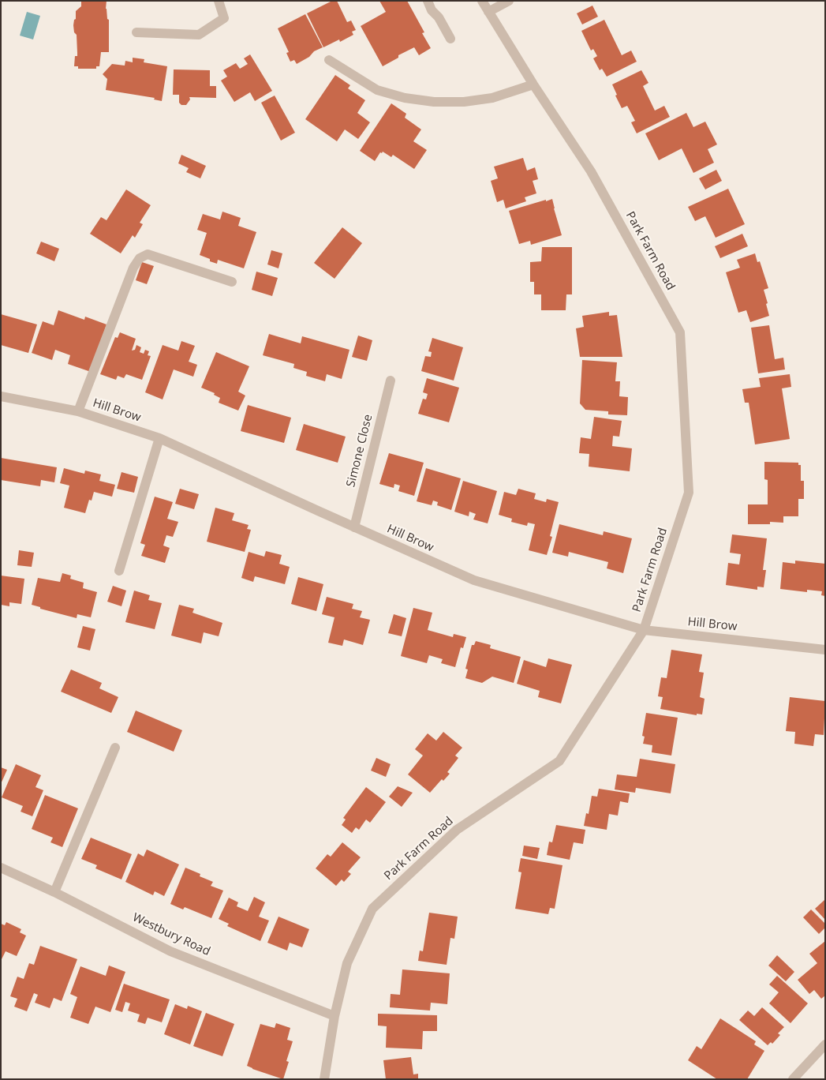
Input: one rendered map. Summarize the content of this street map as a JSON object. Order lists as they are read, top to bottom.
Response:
{
  "streets": {
    "street": [
      "Park Farm Road",
      "Hill Brow",
      "Simone Close",
      "Westbury Road"
    ]
  },
  "crossings": [
    ["Park Farm Road", "Hill Brow"],
    ["Park Farm Road", "Westbury Road"],
    ["Hill Brow", "Simone Close"]
  ]
}
